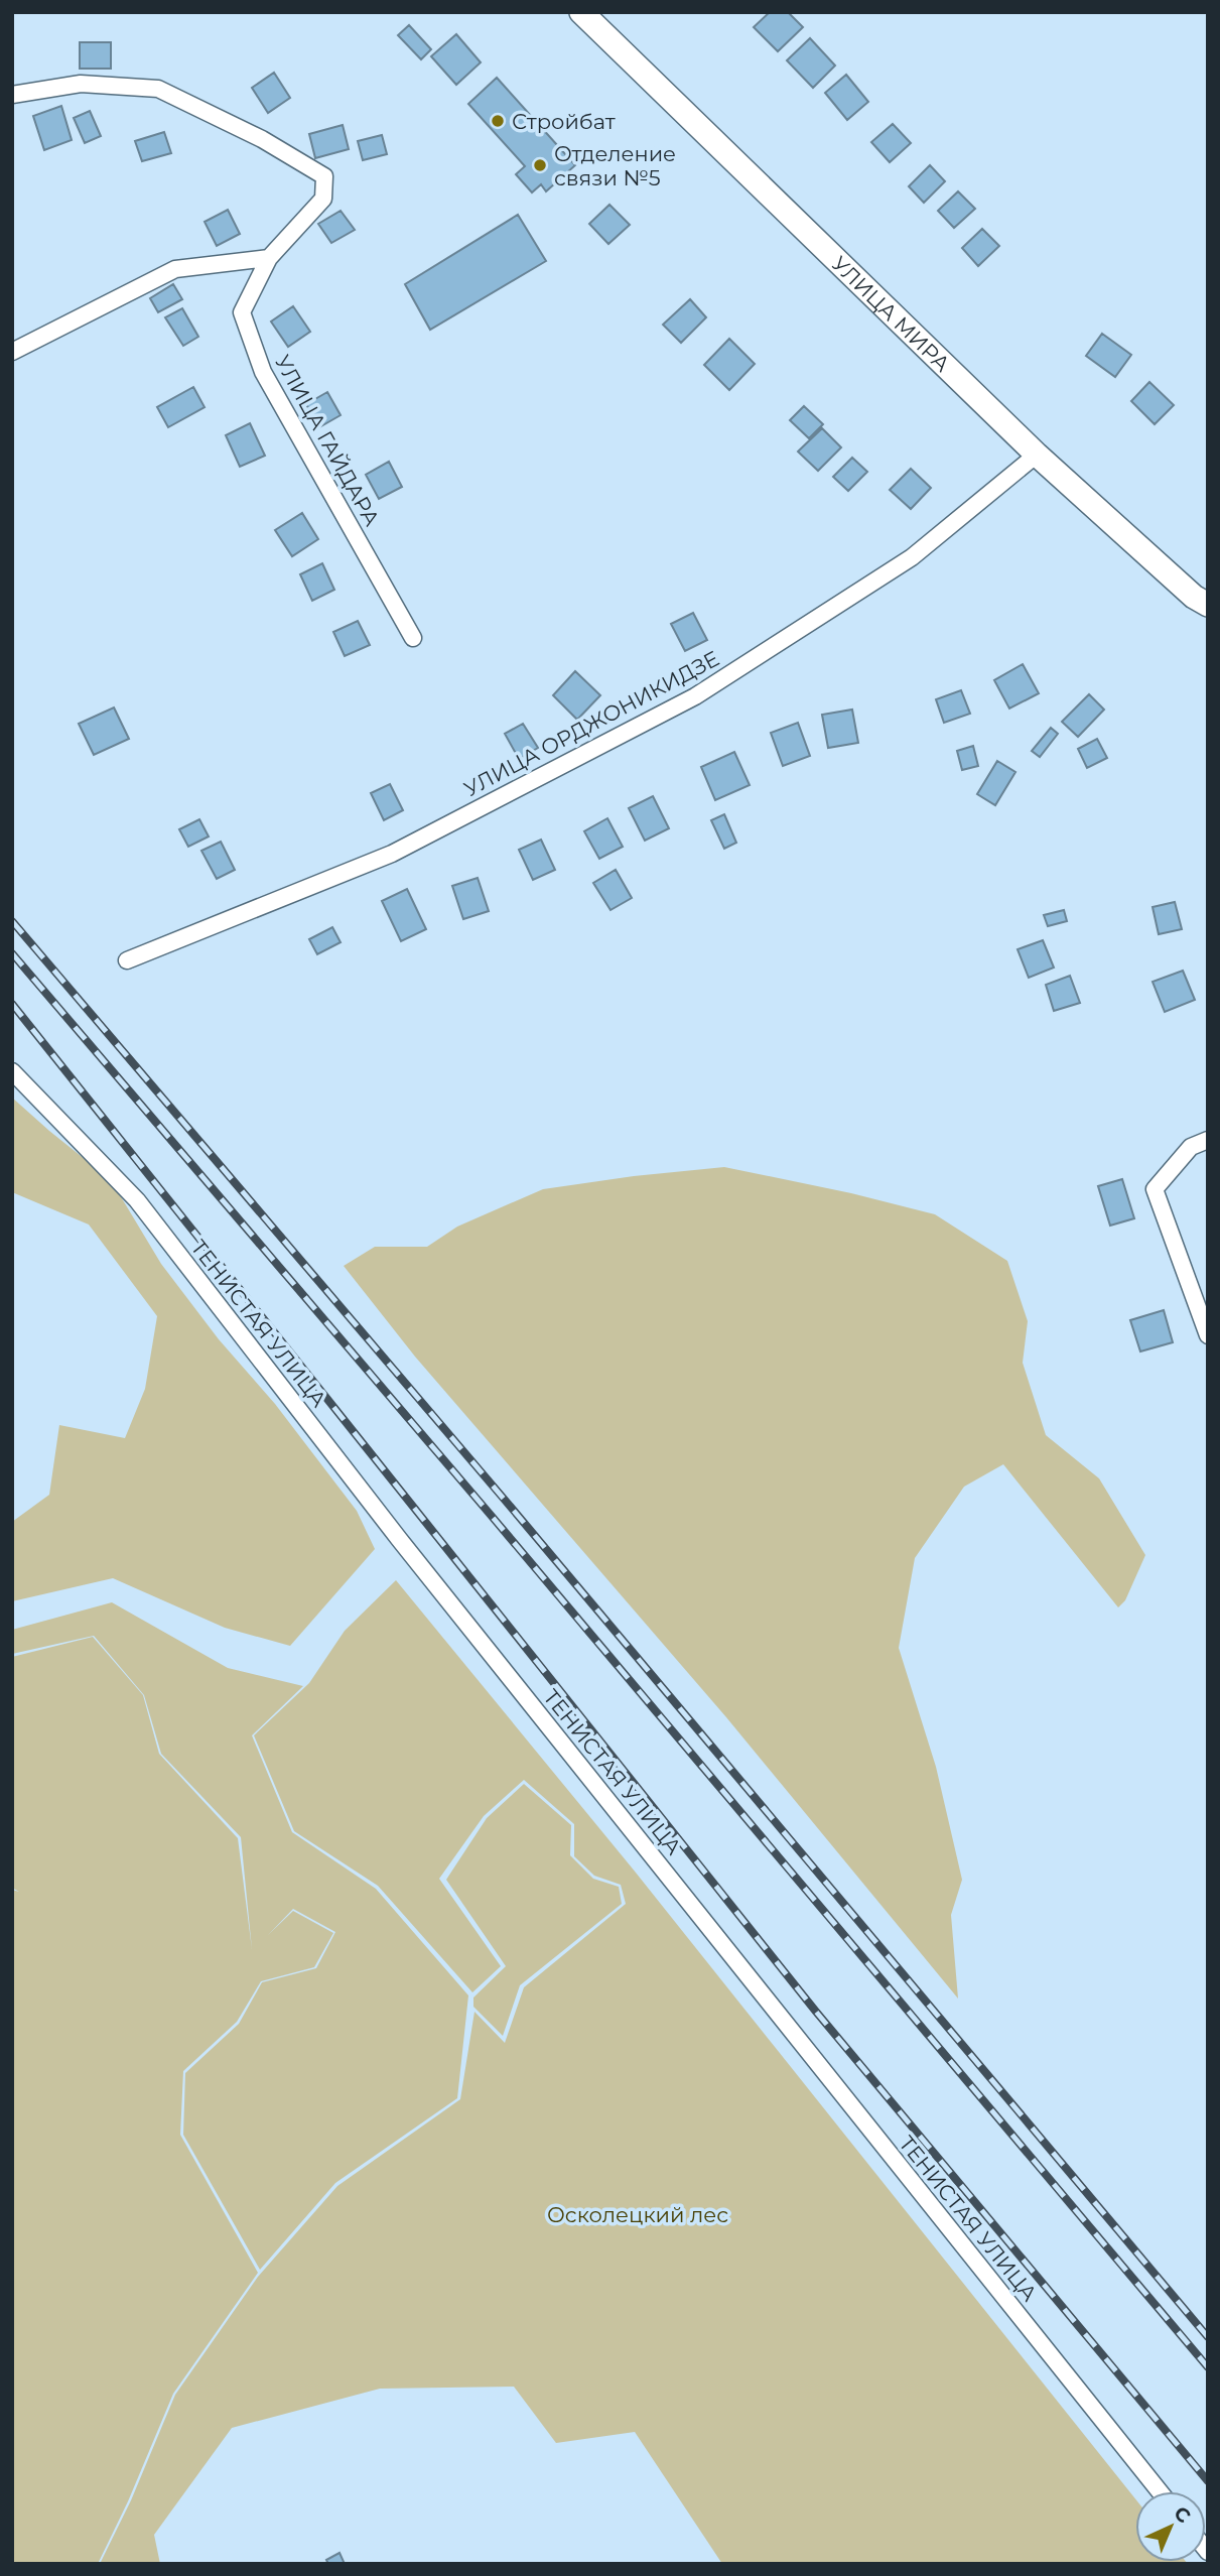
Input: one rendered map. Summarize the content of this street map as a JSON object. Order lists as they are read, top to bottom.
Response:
{
  "streets": {
    "main road": ["УЛИЦА МИРА"],
    "street": ["УЛИЦА ГАЙДАРА", "УЛИЦА ОРДЖОНИКИДЗЕ", "ТЕНИСТАЯ УЛИЦА"]
  },
  "crossings": [
    ["УЛИЦА МИРА", "УЛИЦА ОРДЖОНИКИДЗЕ"]
  ],
  "parks": ["Осколецкий лес"],
  "places": ["Стройбат", "Отделение связи №5"],
  "north": "top right"
}
